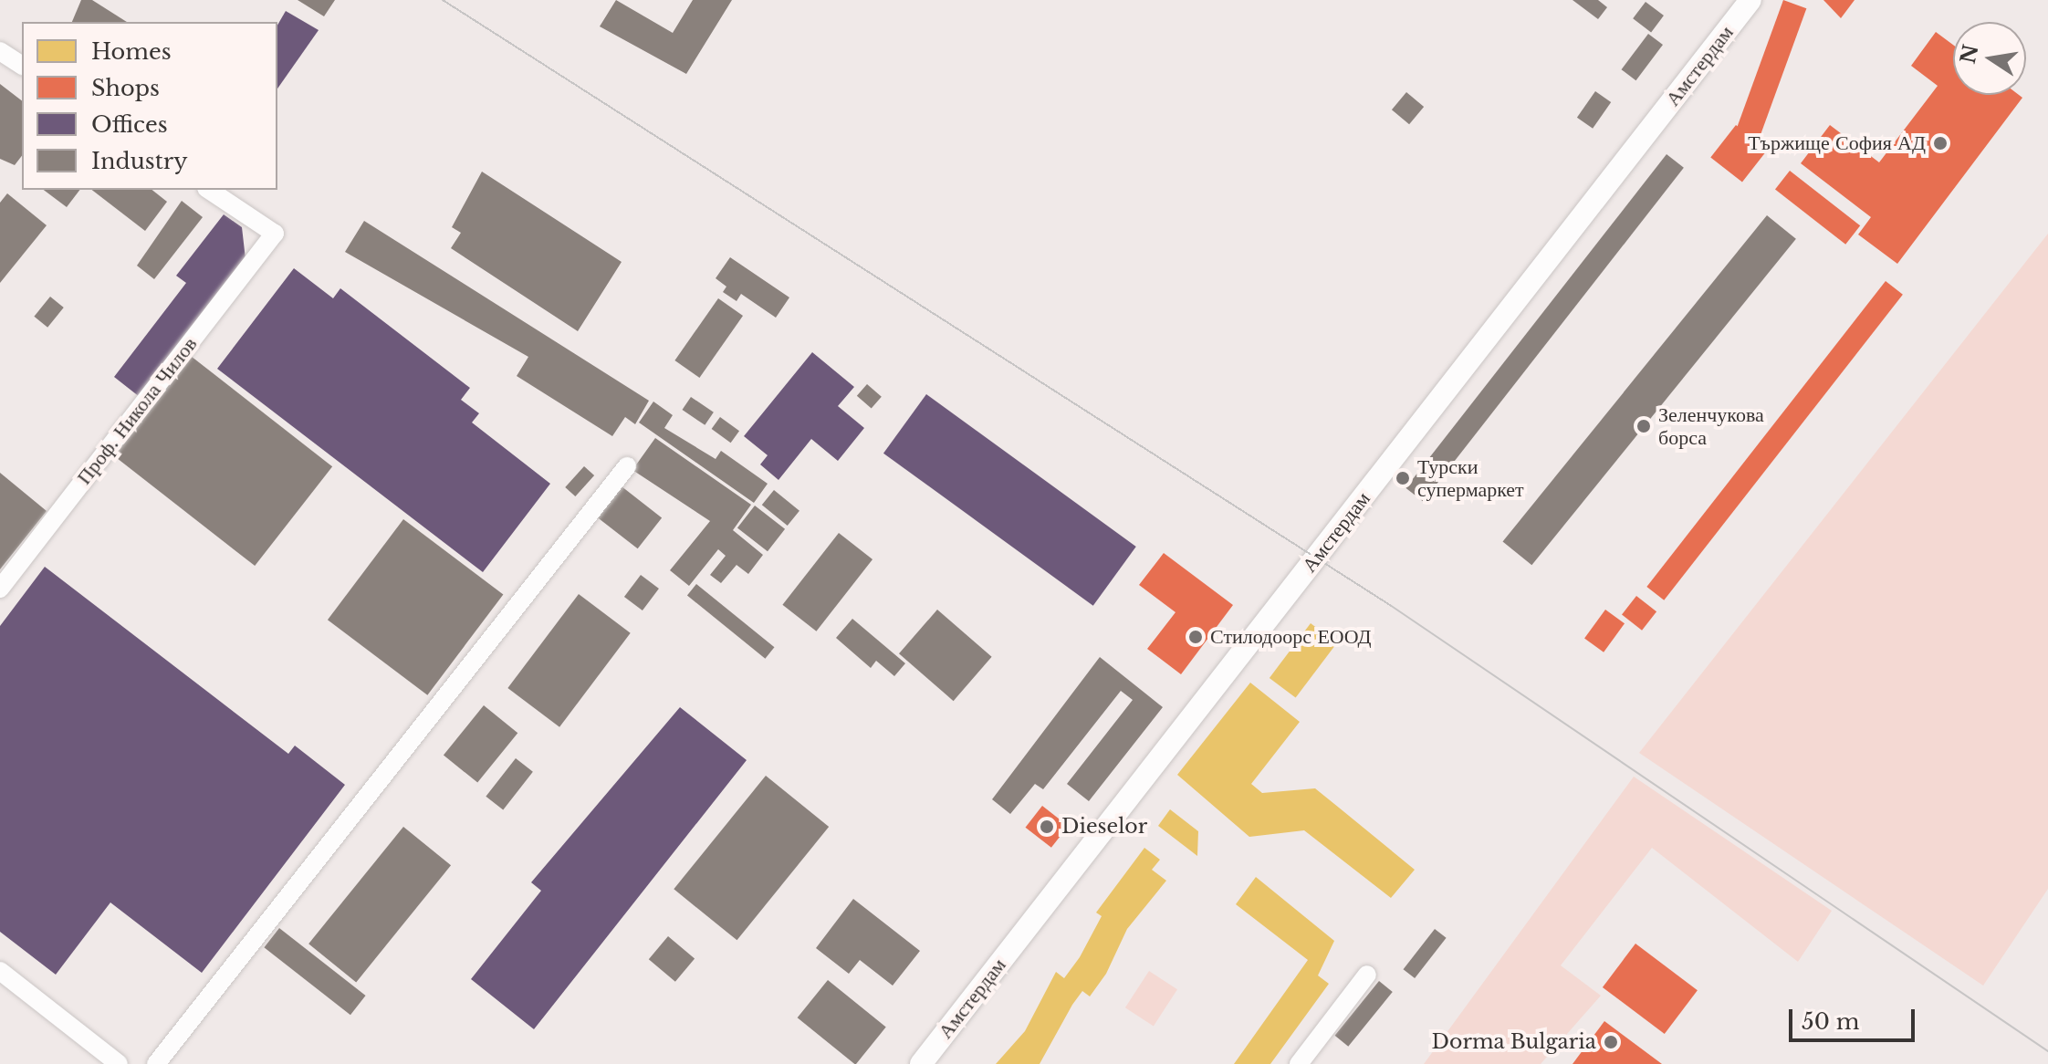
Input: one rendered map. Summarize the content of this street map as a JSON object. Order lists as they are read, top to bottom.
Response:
{
  "streets": {
    "street": ["Амстердам", "Проф. Никола Чилов"]
  },
  "places": [
    "Тържище София АД",
    "Зеленчукова борса",
    "Турски супермаркет",
    "Стилодоорс ЕООД",
    "Dieselor",
    "Dorma Bulgaria"
  ],
  "legend": [
    "Homes",
    "Shops",
    "Offices",
    "Industry"
  ],
  "scale_bar": "50 m",
  "north": "left"
}
